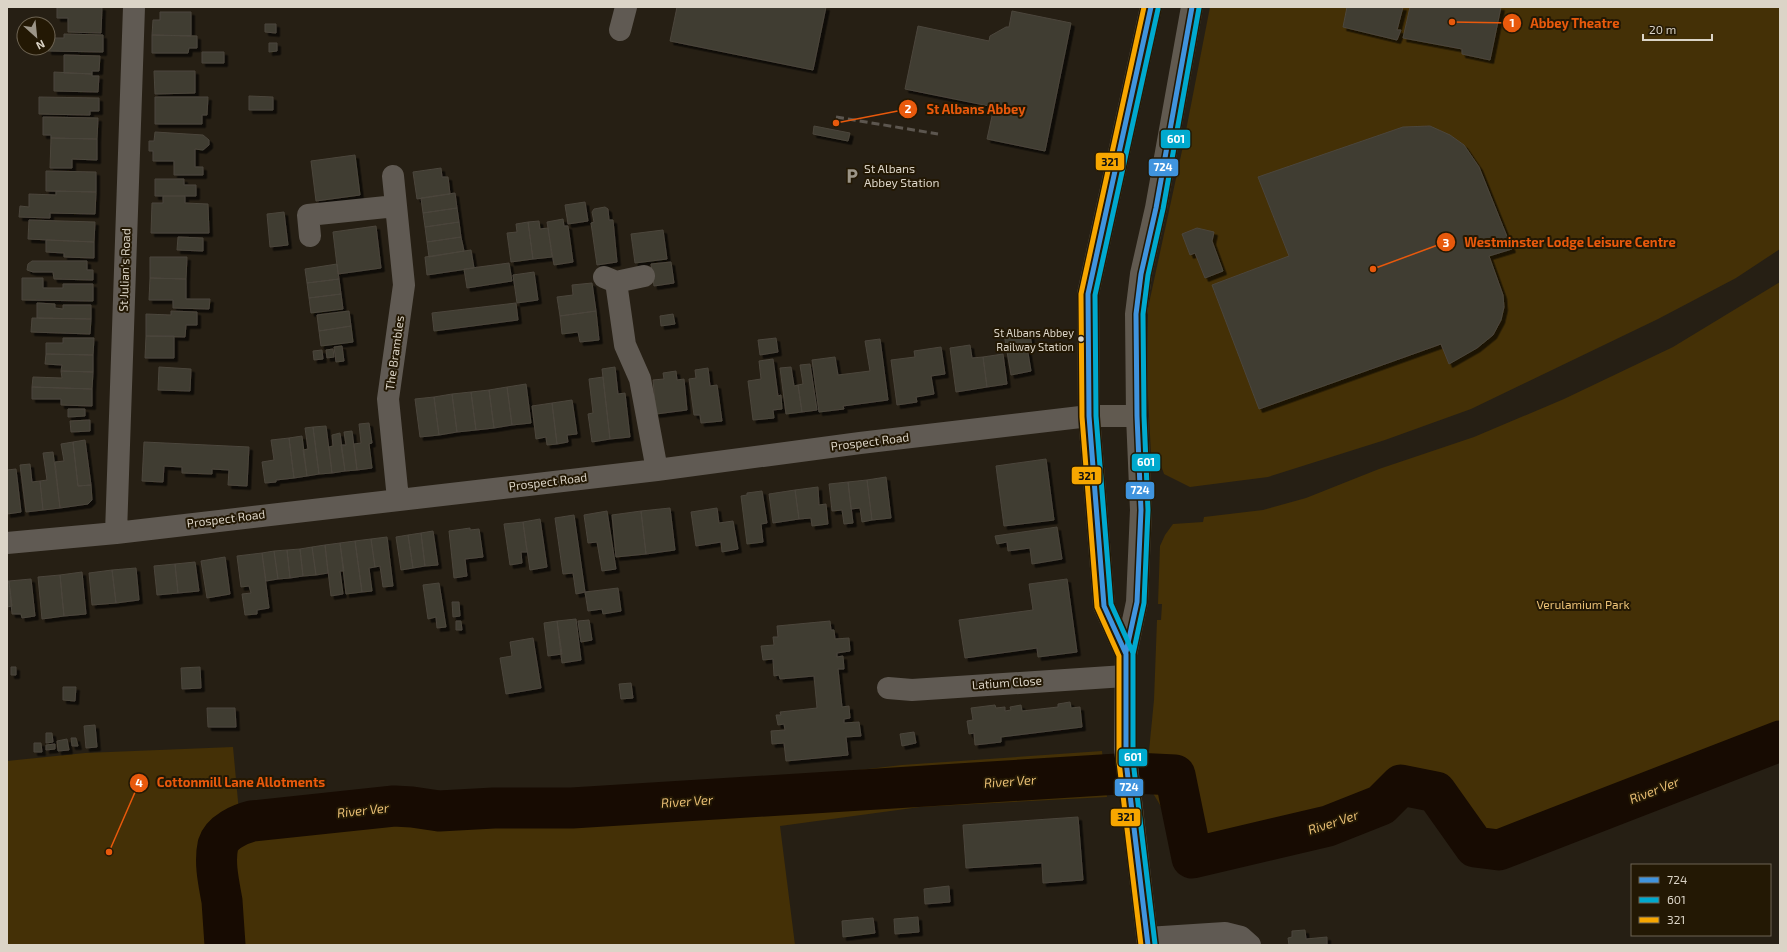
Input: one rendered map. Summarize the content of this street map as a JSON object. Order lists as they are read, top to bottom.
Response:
{
  "streets": {
    "street": [
      "St Julian's Road",
      "The Brambles",
      "Prospect Road",
      "Latium Close"
    ]
  },
  "crossings": [
    ["St Julian's Road", "Prospect Road"],
    ["The Brambles", "Prospect Road"]
  ],
  "water": ["River Ver"],
  "parks": ["Verulamium Park"],
  "places": {
    "other": [
      "Abbey Theatre",
      "St Albans Abbey",
      "Westminster Lodge Leisure Centre",
      "St Albans Abbey Railway Station",
      "Cottonmill Lane Allotments"
    ],
    "parking": ["St Albans Abbey Station"]
  },
  "lines": ["transit line 724", "transit line 321", "transit line 601"],
  "legend": ["724", "601", "321"],
  "scale_bar": "20 m",
  "north": "bottom right"
}
